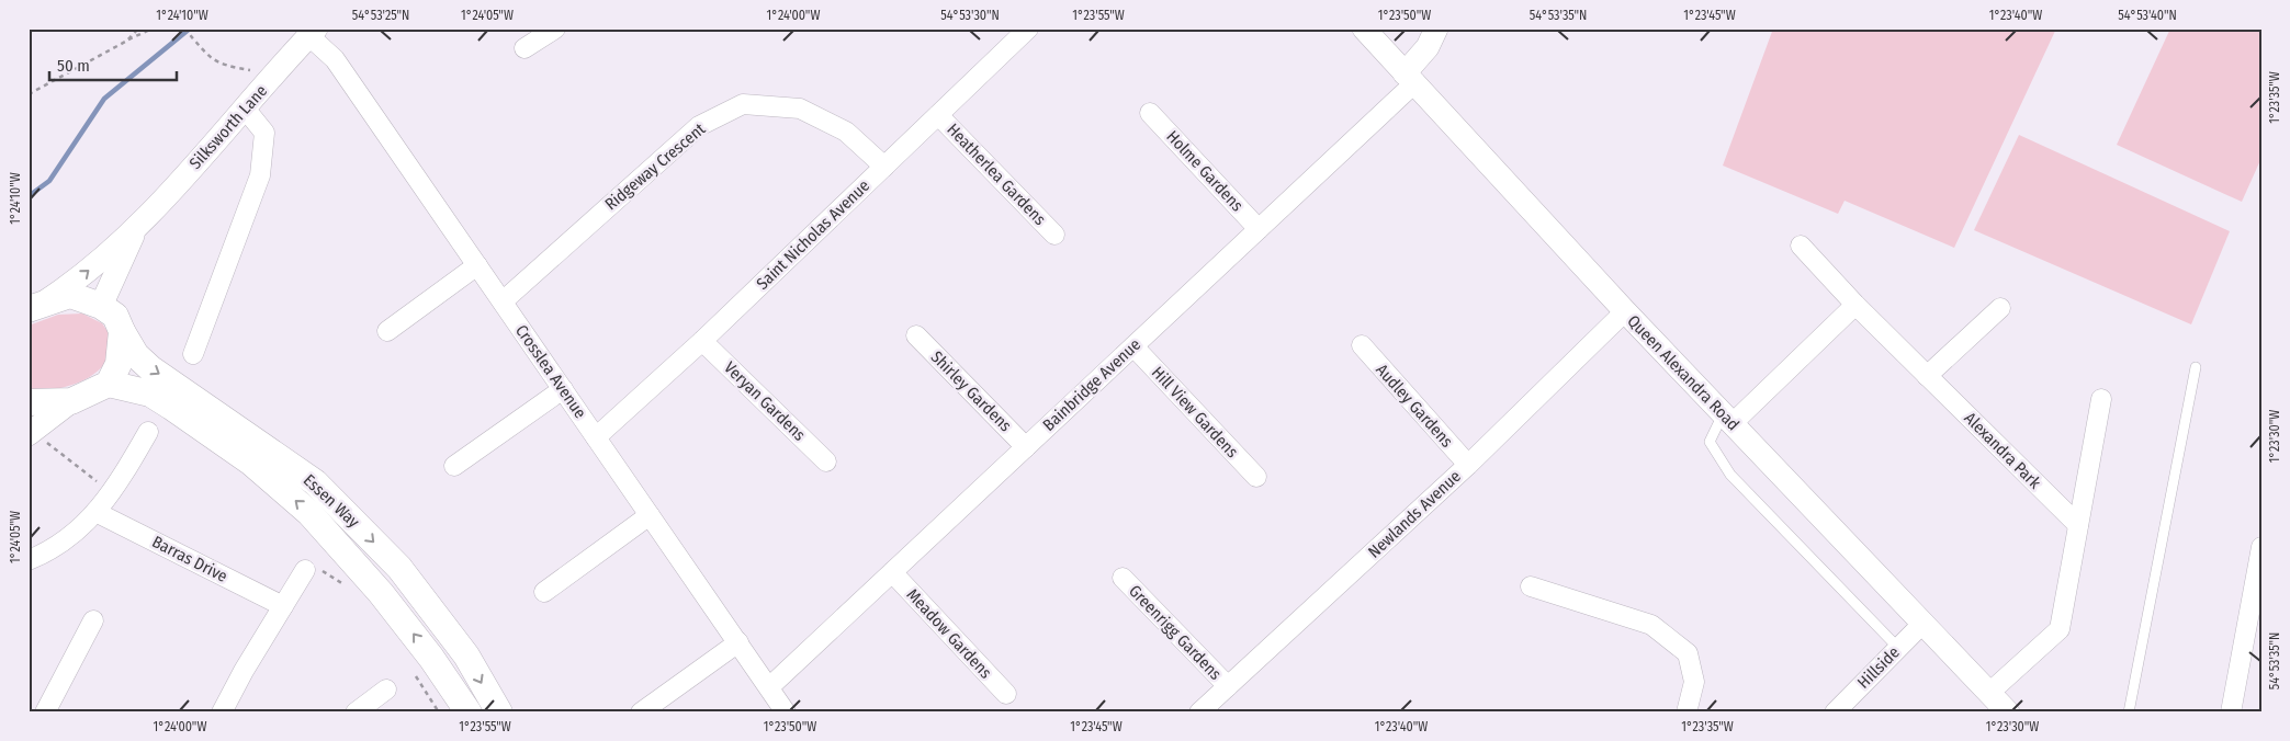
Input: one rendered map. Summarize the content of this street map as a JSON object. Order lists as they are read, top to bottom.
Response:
{
  "streets": {
    "main road": ["Essen Way"],
    "street": [
      "Silksworth Lane",
      "Ridgeway Crescent",
      "Holme Gardens",
      "Heatherlea Gardens",
      "Saint Nicholas Avenue",
      "Crosslea Avenue",
      "Queen Alexandra Road",
      "Bainbridge Avenue",
      "Shirley Gardens",
      "Veryan Gardens",
      "Audley Gardens",
      "Hill View Gardens",
      "Alexandra Park",
      "Newlands Avenue",
      "Barras Drive",
      "Greenrigg Gardens",
      "Meadow Gardens",
      "Hillside"
    ]
  },
  "crossings": [
    ["Silksworth Lane", "Crosslea Avenue"],
    ["Silksworth Lane", "Essen Way"],
    ["Ridgeway Crescent", "Saint Nicholas Avenue"],
    ["Ridgeway Crescent", "Crosslea Avenue"],
    ["Holme Gardens", "Bainbridge Avenue"],
    ["Heatherlea Gardens", "Saint Nicholas Avenue"],
    ["Saint Nicholas Avenue", "Crosslea Avenue"],
    ["Saint Nicholas Avenue", "Veryan Gardens"],
    ["Crosslea Avenue", "Bainbridge Avenue"],
    ["Queen Alexandra Road", "Bainbridge Avenue"],
    ["Queen Alexandra Road", "Newlands Avenue"],
    ["Queen Alexandra Road", "Hillside"],
    ["Bainbridge Avenue", "Shirley Gardens"],
    ["Bainbridge Avenue", "Hill View Gardens"],
    ["Bainbridge Avenue", "Meadow Gardens"],
    ["Audley Gardens", "Newlands Avenue"],
    ["Newlands Avenue", "Greenrigg Gardens"]
  ],
  "scale_bar": "50 m",
  "coordinates": [
    "1°24'10\"W",
    "54°53'25\"N",
    "1°24'05\"W",
    "1°24'00\"W",
    "54°53'30\"N",
    "1°23'55\"W",
    "1°23'50\"W",
    "54°53'35\"N",
    "1°23'45\"W",
    "1°23'40\"W",
    "54°53'40\"N",
    "1°23'35\"W",
    "1°23'30\"W"
  ]
}
